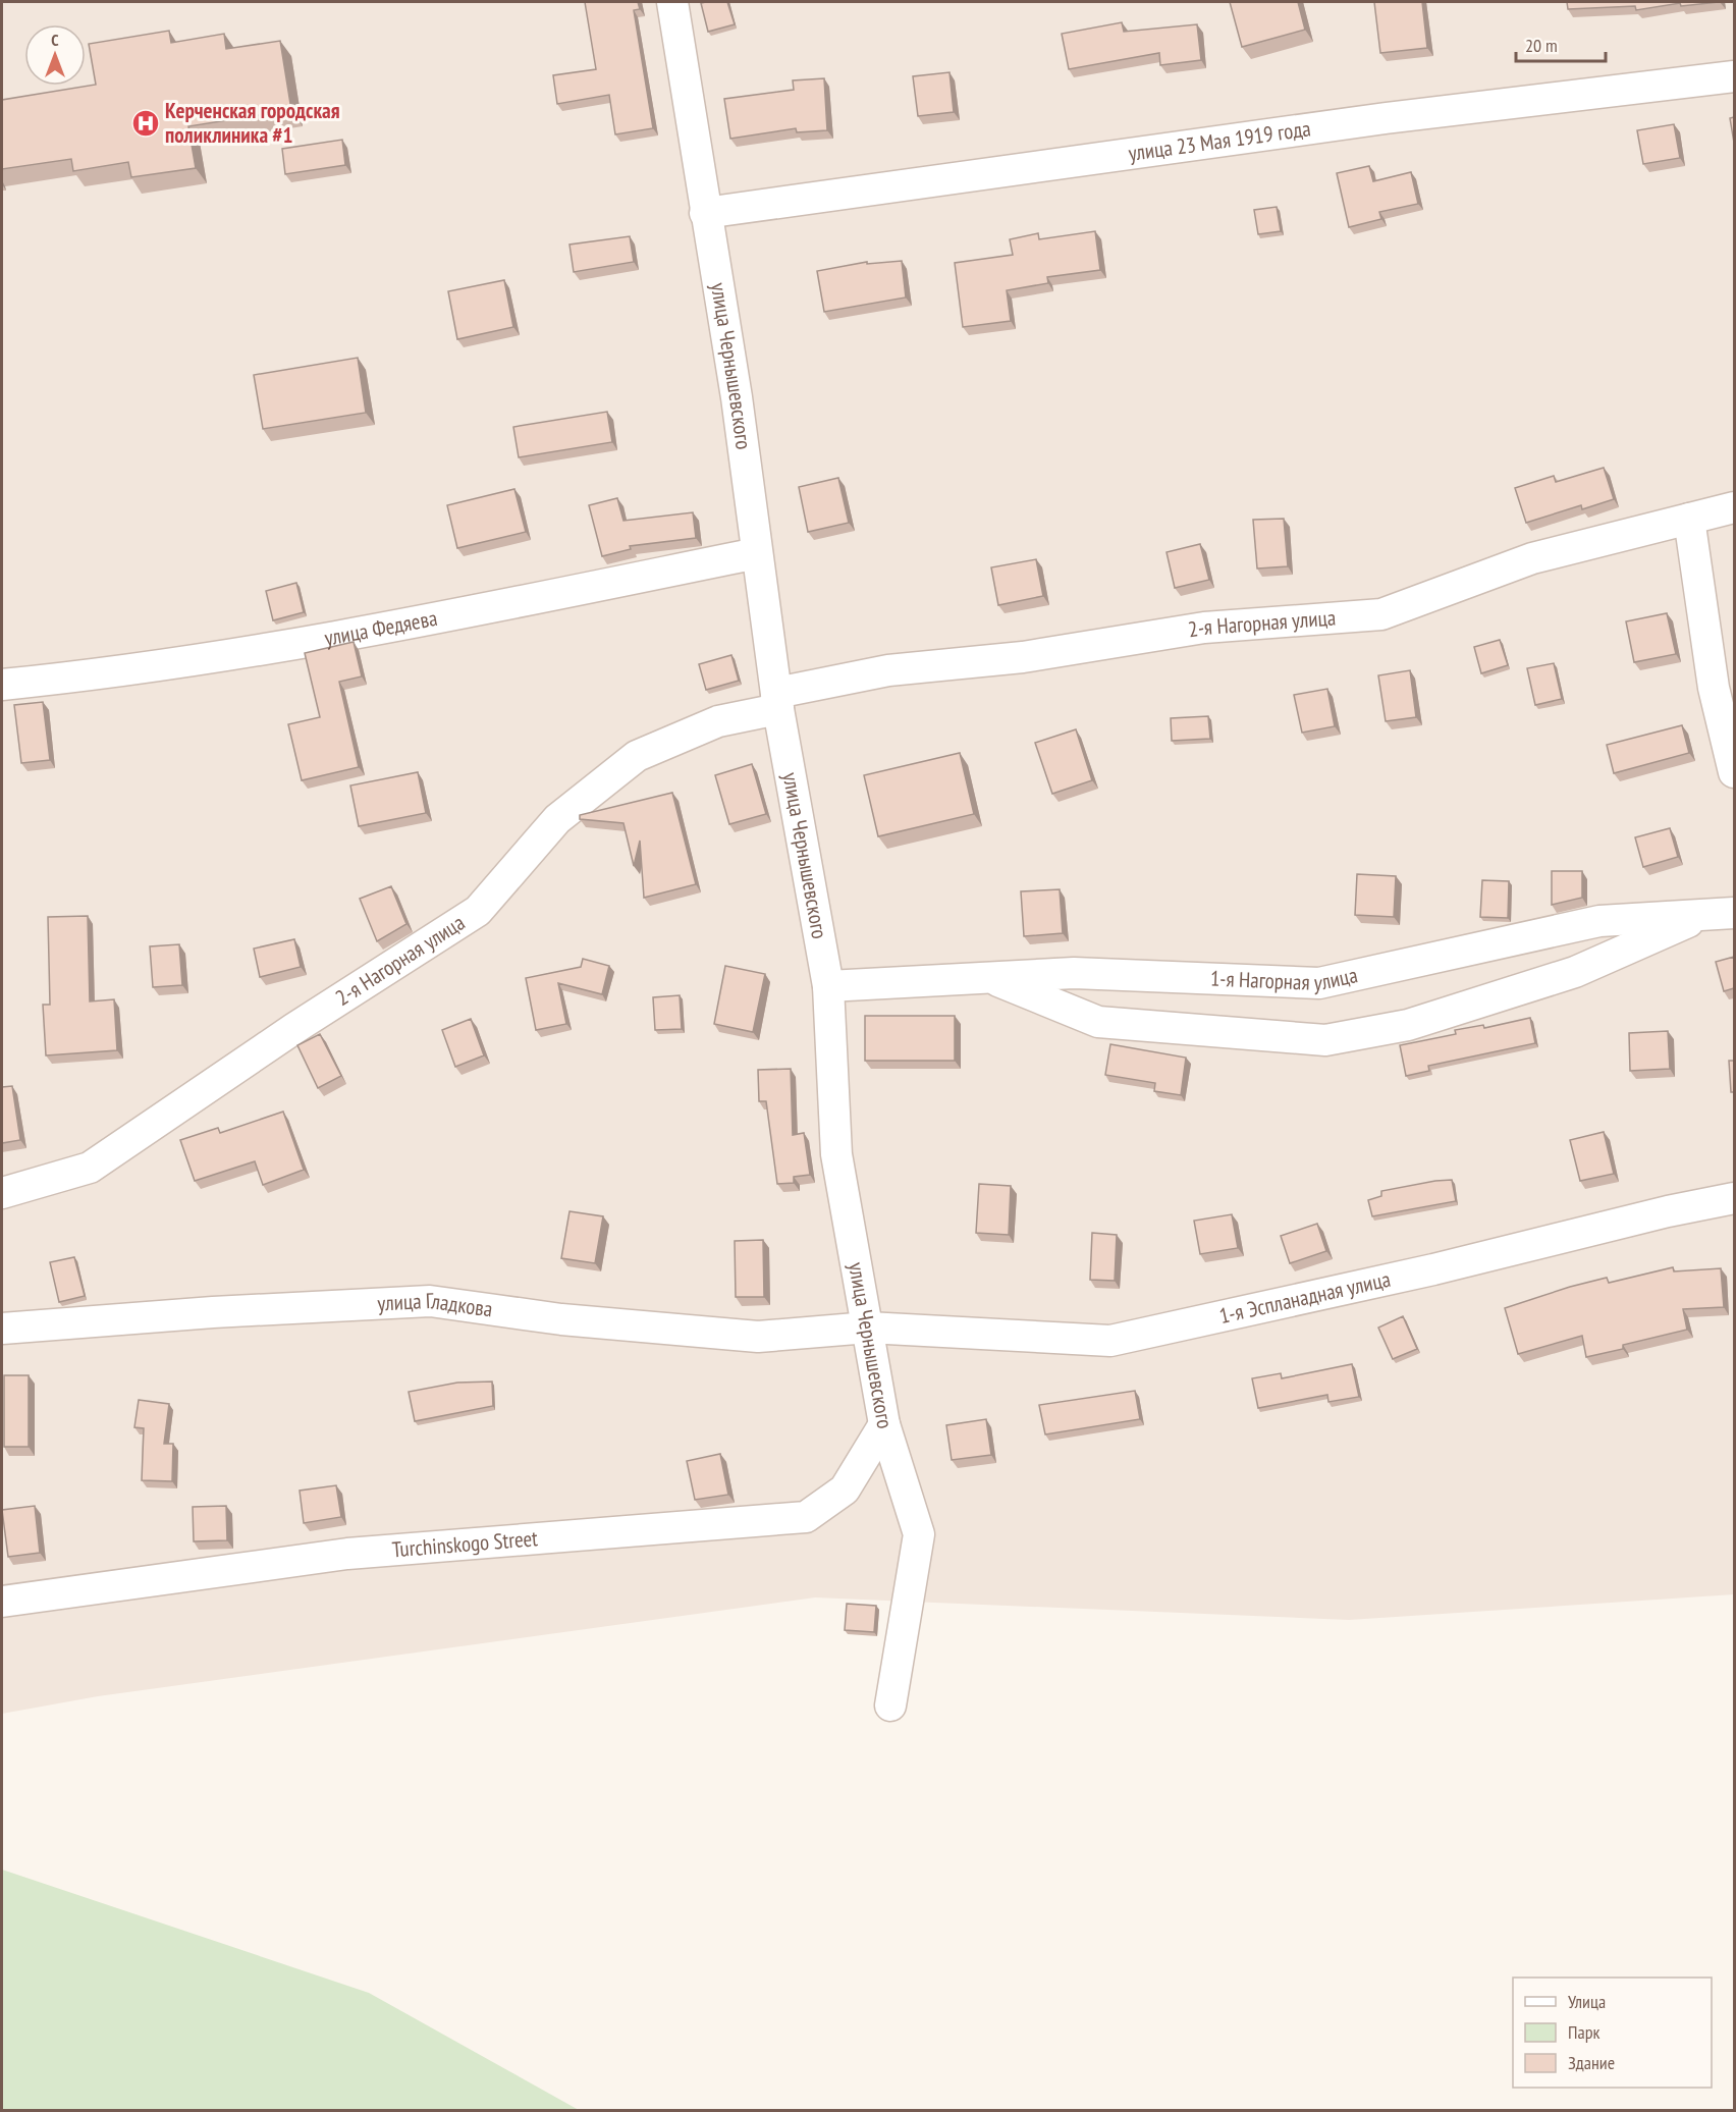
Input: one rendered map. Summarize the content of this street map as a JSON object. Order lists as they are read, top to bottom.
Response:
{
  "streets": {
    "street": [
      "улица 23 Мая 1919 года",
      "улица Чернышевского",
      "2-я Нагорная улица",
      "улица Федяева",
      "1-я Нагорная улица",
      "1-я Эспланадная улица",
      "улица Гладкова",
      "Turchinskogo Street"
    ]
  },
  "crossings": [
    ["улица 23 Мая 1919 года", "улица Чернышевского"],
    ["улица Чернышевского", "2-я Нагорная улица"],
    ["улица Чернышевского", "улица Федяева"],
    ["улица Чернышевского", "1-я Нагорная улица"],
    ["улица Чернышевского", "1-я Эспланадная улица"],
    ["улица Чернышевского", "улица Гладкова"],
    ["улица Чернышевского", "Turchinskogo Street"],
    ["1-я Эспланадная улица", "улица Гладкова"]
  ],
  "places": {
    "hospital": ["Керченская городская поликлиника #1"]
  },
  "legend": ["Улица", "Парк", "Здание"],
  "scale_bar": "20 m",
  "north": "top"
}
